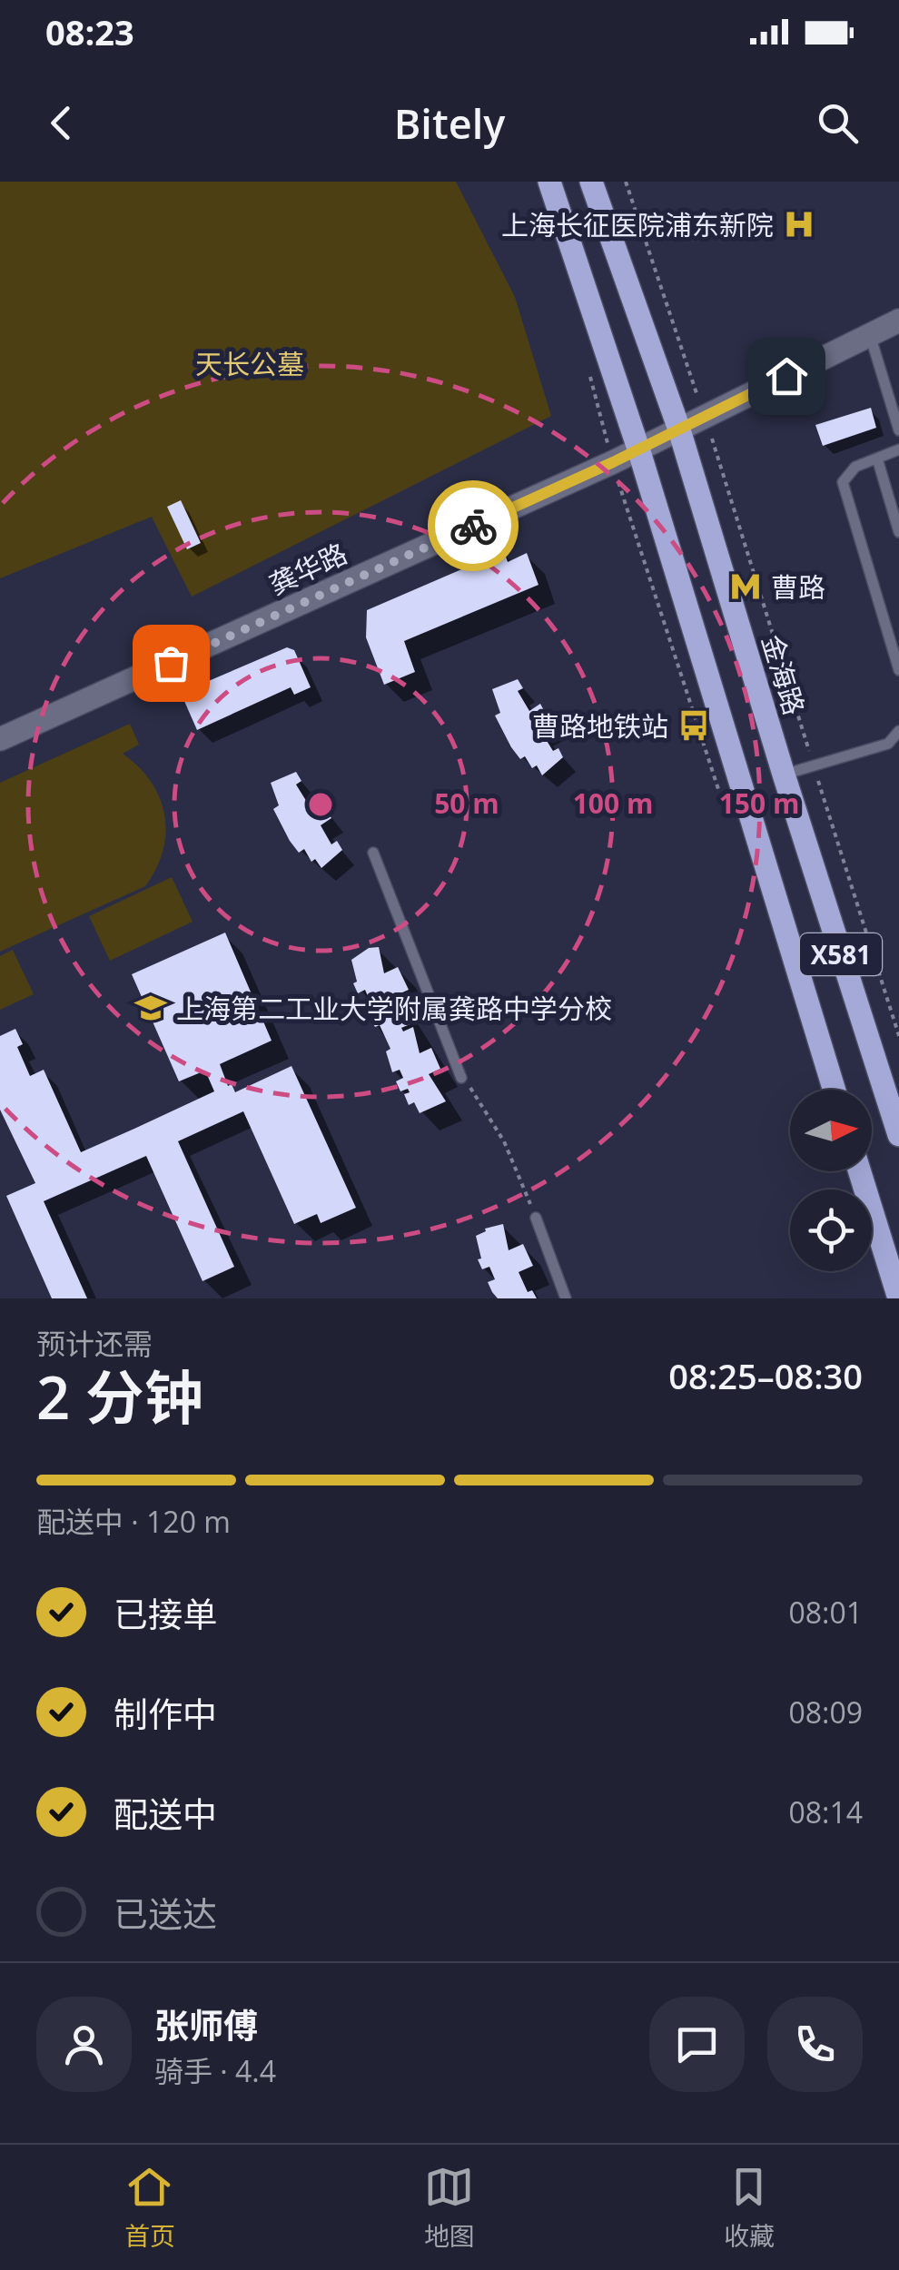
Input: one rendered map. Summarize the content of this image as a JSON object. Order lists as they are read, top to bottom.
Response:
{
  "streets": {
    "main road": ["金海路", "X581"],
    "street": ["龚华路"]
  },
  "crossings": [
    ["龚华路", "金海路"],
    ["龚华路", "X581"]
  ],
  "parks": ["天长公墓"],
  "places": {
    "hospital": ["上海长征医院浦东新院"],
    "metro station": ["曹路"],
    "bus stop": ["曹路地铁站"],
    "school or university": ["上海第二工业大学附属龚路中学分校"]
  },
  "north": "right",
  "page": {
    "status": "08:23",
    "header": "Bitely",
    "heading": ["2 分钟", "预计还需", "08:25–08:30"],
    "panel": ["张师傅", "骑手 · 4.4"],
    "bar": "配送中 · 120 m",
    "list": [
      ["已接单", "08:01"],
      ["制作中", "08:09"],
      ["配送中", "08:14"],
      "已送达"
    ],
    "tabs": ["首页", "地图", "收藏"]
  },
  "rings": ["50 m", "100 m", "150 m"]
}
